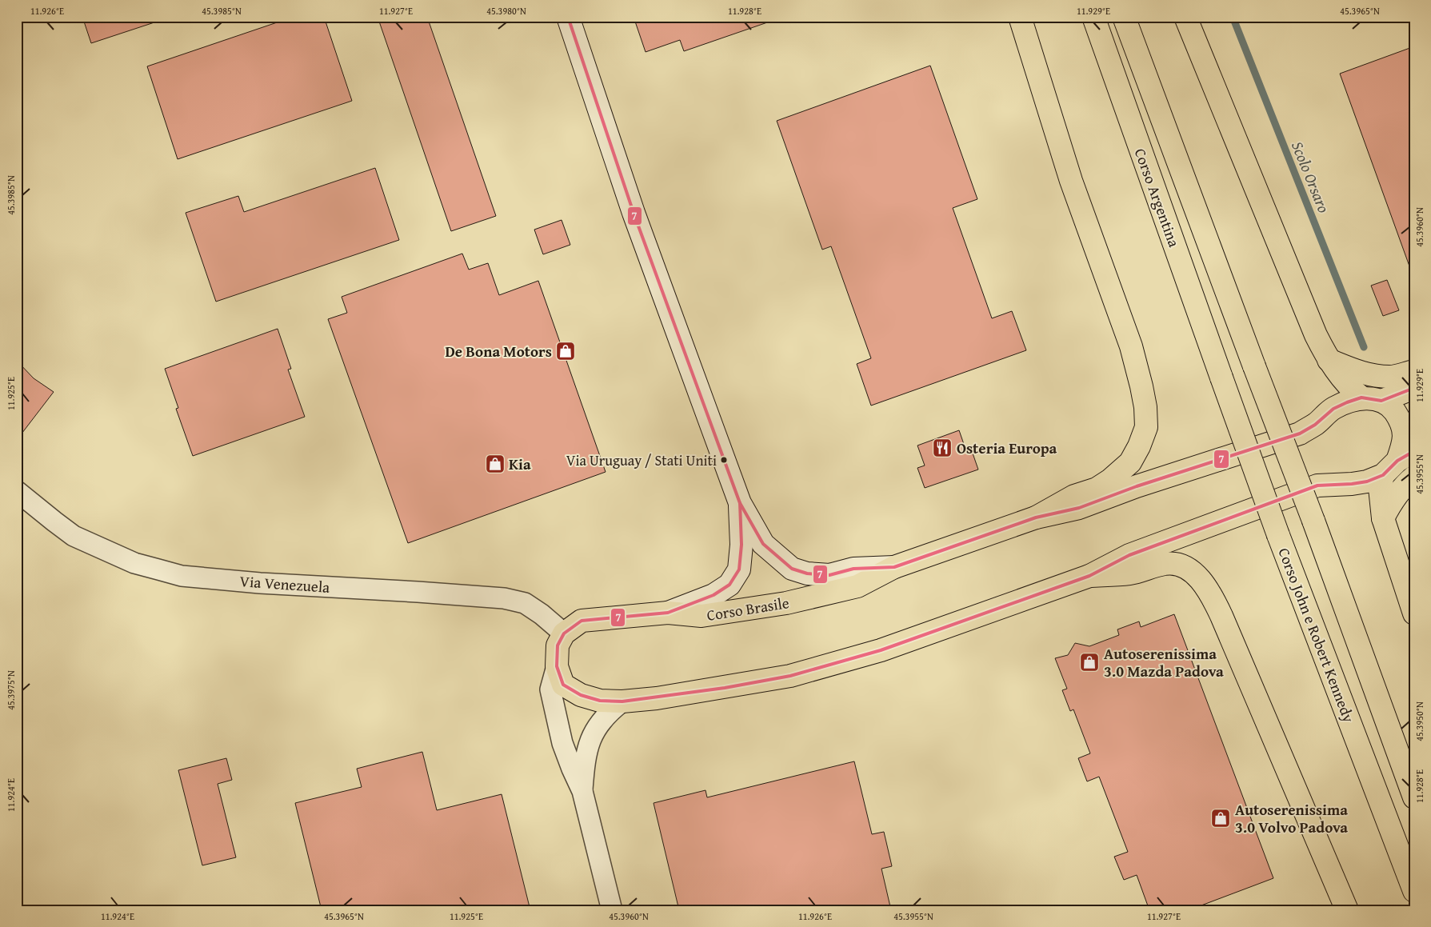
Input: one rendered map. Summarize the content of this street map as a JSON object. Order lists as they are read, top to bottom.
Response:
{
  "streets": {
    "main road": ["Corso Argentina", "Corso Brasile", "Corso John e Robert Kennedy"],
    "street": ["Via Venezuela"]
  },
  "crossings": [
    ["Corso Argentina", "Corso John e Robert Kennedy"],
    ["Via Venezuela", "Corso Brasile"]
  ],
  "water": ["Scolo Orsaro"],
  "places": {
    "shop": [
      "De Bona Motors",
      "Kia",
      "Autoserenissima 3.0 Mazda Padova",
      "Autoserenissima 3.0 Volvo Padova"
    ],
    "restaurant": ["Osteria Europa"],
    "other": ["Via Uruguay / Stati Uniti"]
  },
  "lines": ["transit line 7"],
  "coordinates": [
    "11.926°E",
    "45.3985°N",
    "11.927°E",
    "45.3980°N",
    "11.928°E",
    "11.929°E",
    "45.3965°N",
    "45.3960°N",
    "11.925°E",
    "45.3955°N",
    "45.3975°N",
    "45.3950°N",
    "11.924°E"
  ]
}
